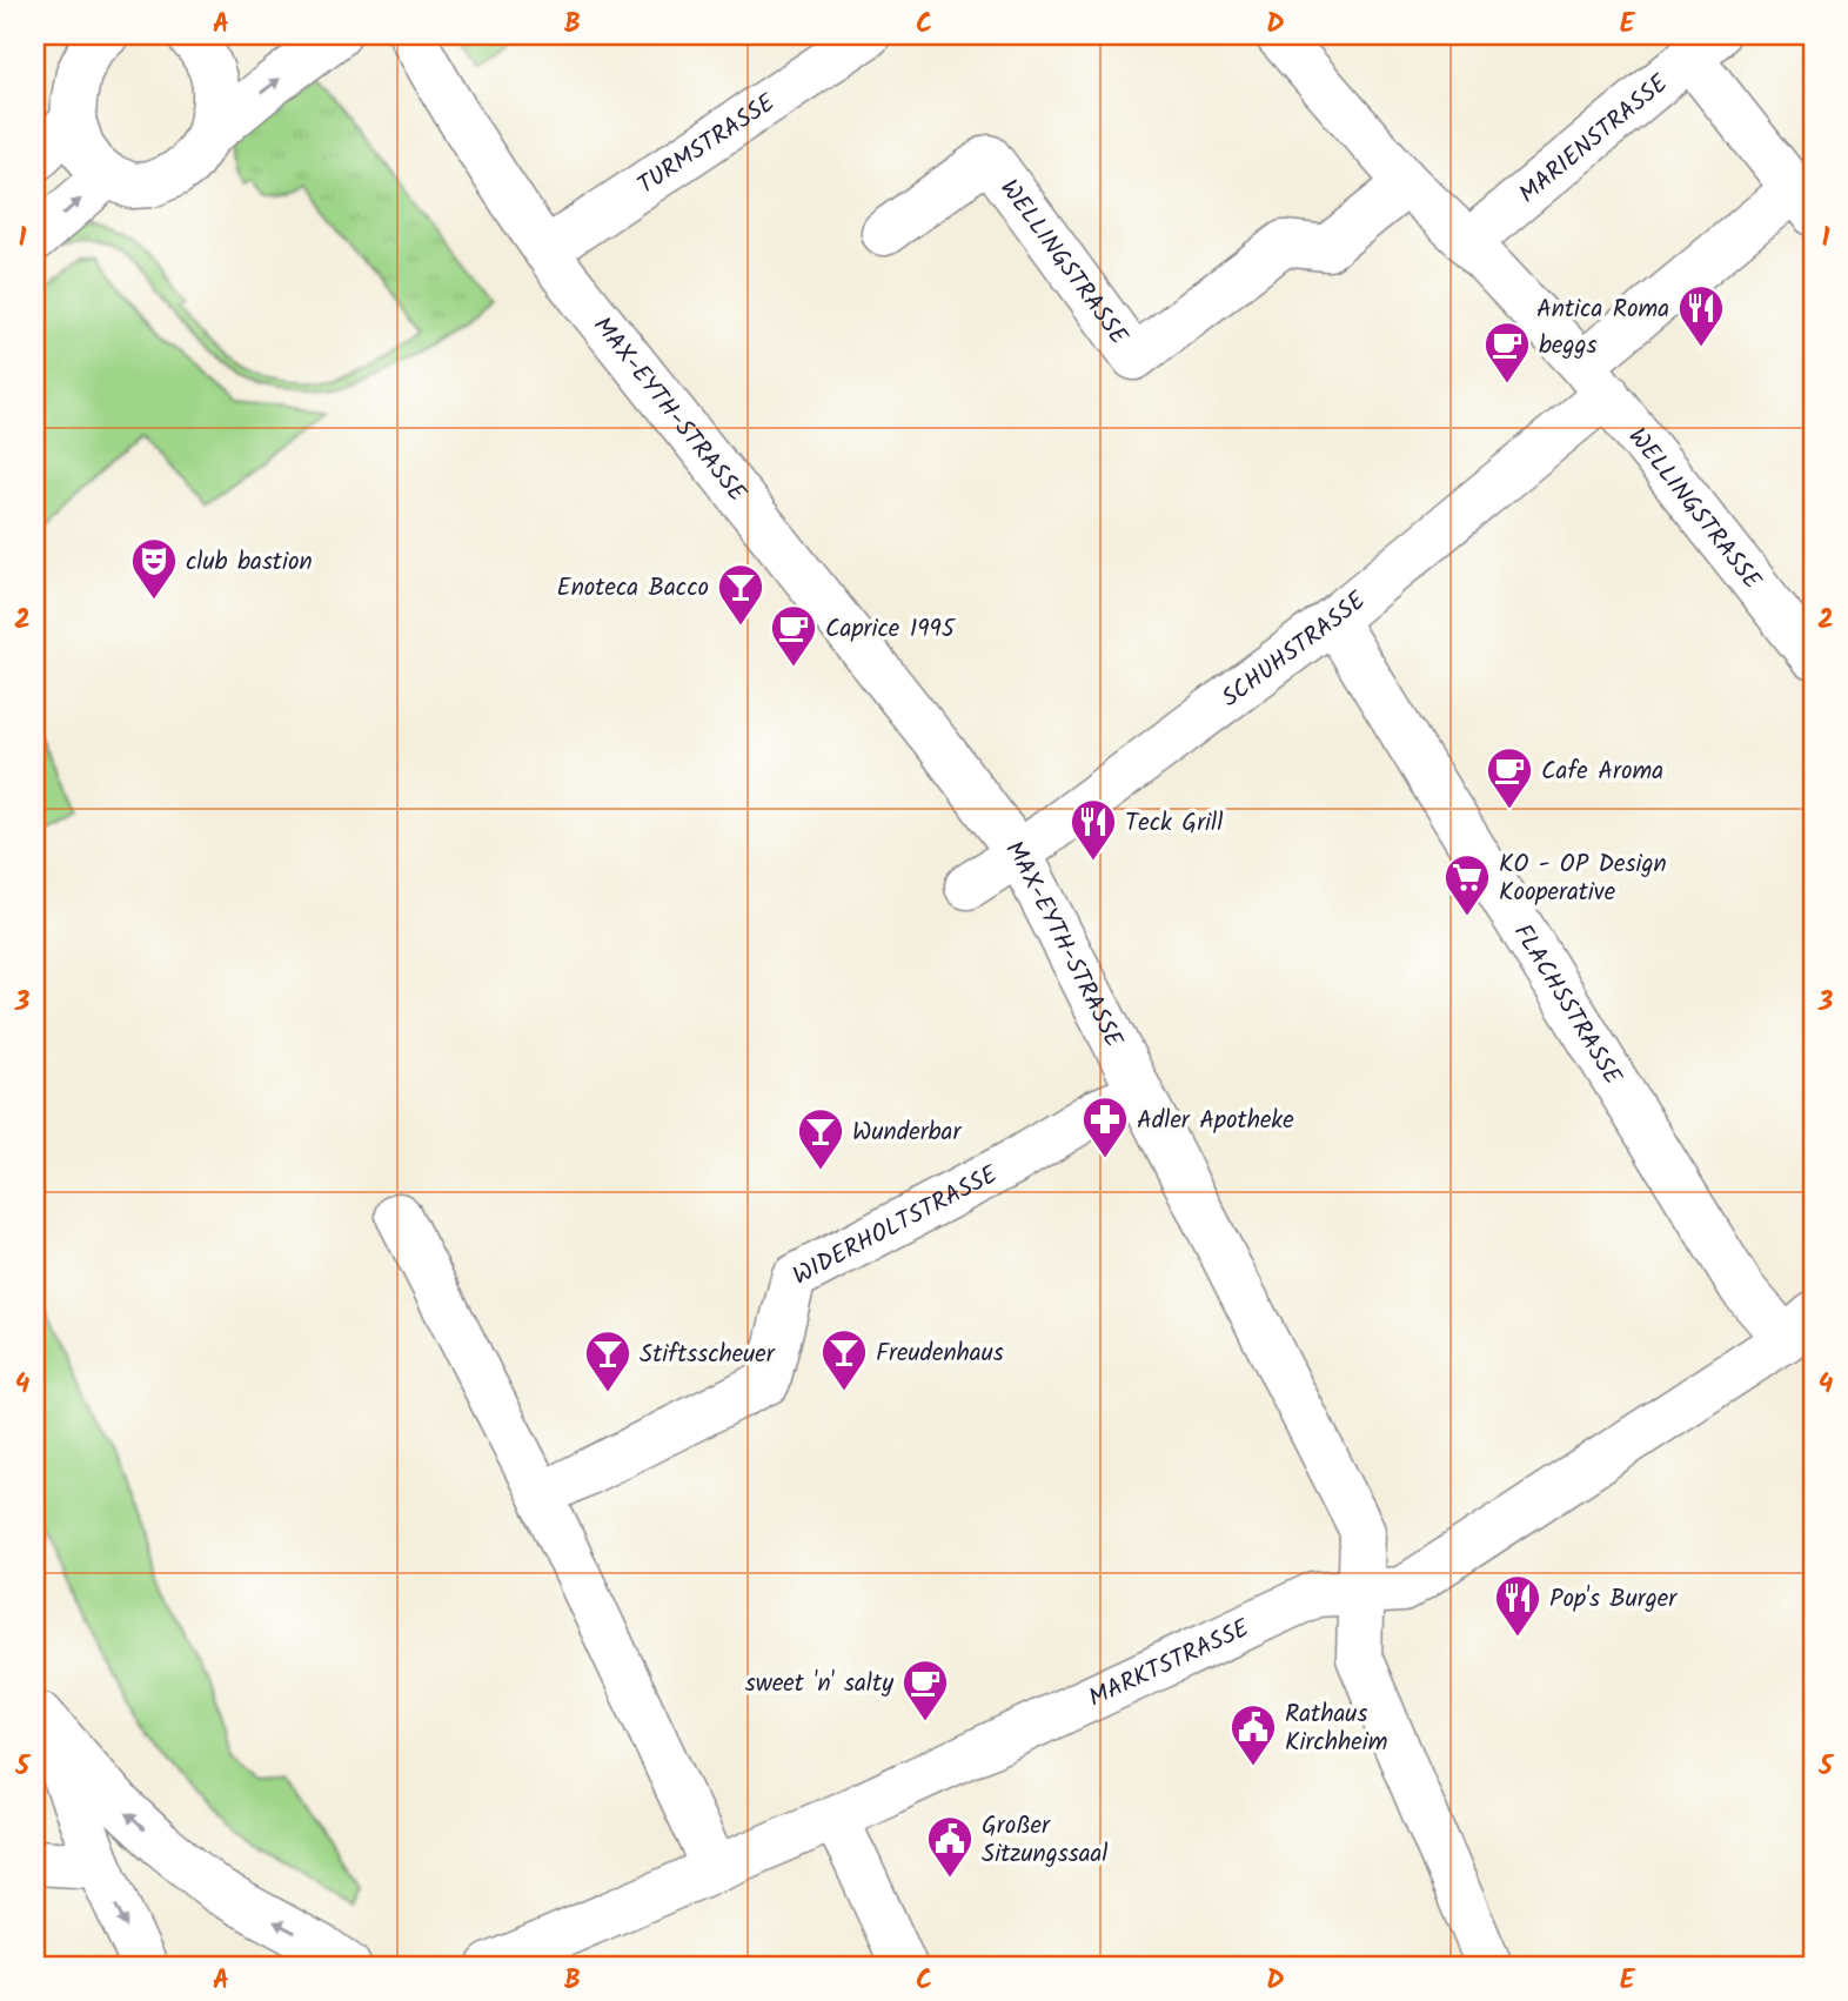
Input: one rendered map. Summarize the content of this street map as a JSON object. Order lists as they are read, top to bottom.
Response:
{
  "streets": {
    "street": [
      "MARIENSTRASSE",
      "TURMSTRASSE",
      "WELLINGSTRASSE",
      "MAX-EYTH-STRASSE",
      "SCHUHSTRASSE",
      "FLACHSSTRASSE",
      "WIDERHOLTSTRASSE",
      "MARKTSTRASSE"
    ]
  },
  "crossings": [
    ["MARIENSTRASSE", "WELLINGSTRASSE"],
    ["TURMSTRASSE", "MAX-EYTH-STRASSE"],
    ["WELLINGSTRASSE", "SCHUHSTRASSE"],
    ["MAX-EYTH-STRASSE", "SCHUHSTRASSE"],
    ["MAX-EYTH-STRASSE", "WIDERHOLTSTRASSE"],
    ["MAX-EYTH-STRASSE", "MARKTSTRASSE"],
    ["SCHUHSTRASSE", "FLACHSSTRASSE"],
    ["FLACHSSTRASSE", "MARKTSTRASSE"]
  ],
  "places": {
    "restaurant": ["Antica Roma", "Teck Grill", "Pop's Burger"],
    "cafe": [
      "beggs",
      "Caprice 1995",
      "Cafe Aroma",
      "sweet 'n' salty"
    ],
    "theatre": ["club bastion"],
    "bar": [
      "Enoteca Bacco",
      "Wunderbar",
      "Freudenhaus",
      "Stiftsscheuer"
    ],
    "supermarket": ["KO - OP Design Kooperative"],
    "pharmacy": ["Adler Apotheke"],
    "public building": ["Rathaus Kirchheim", "Großer Sitzungssaal"]
  },
  "grid": {
    "columns": [
      "A",
      "B",
      "C",
      "D",
      "E"
    ],
    "rows": [
      "1",
      "2",
      "3",
      "4",
      "5"
    ]
  }
}
